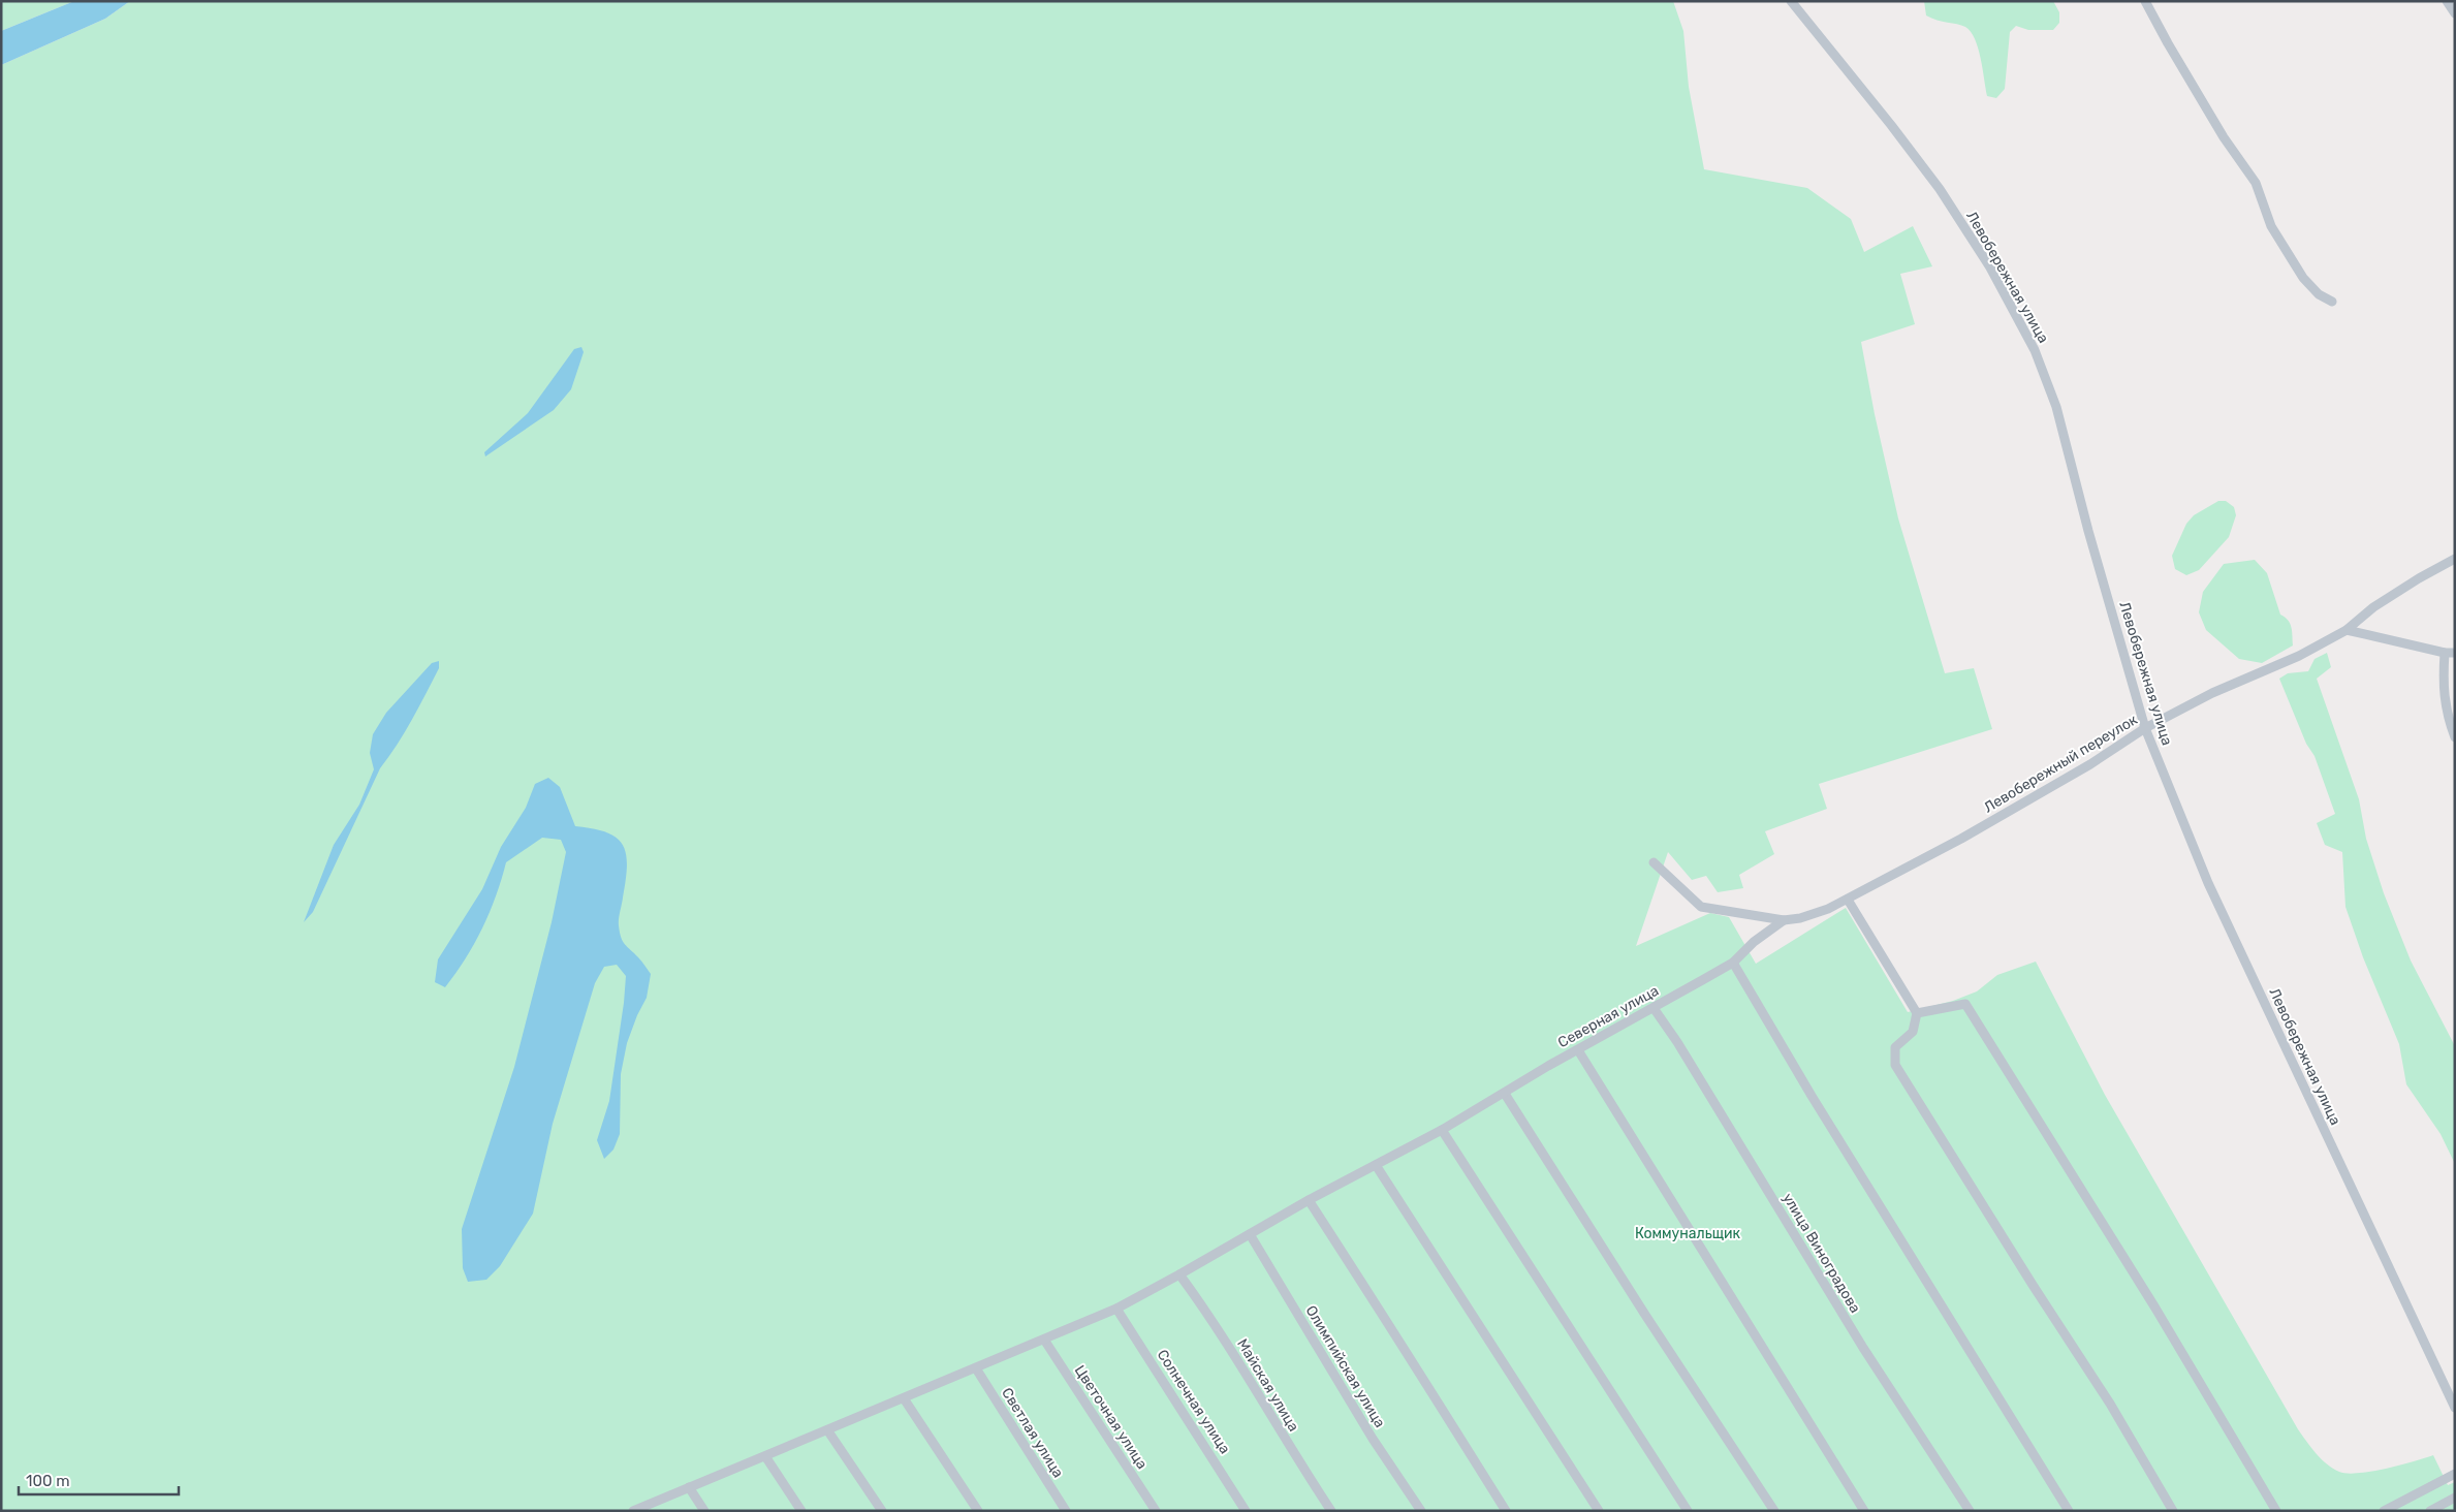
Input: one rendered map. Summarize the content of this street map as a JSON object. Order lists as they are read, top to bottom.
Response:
{
  "streets": {
    "street": [
      "Левобережная улица",
      "Левобережный переулок",
      "Северная улица",
      "улица Виноградова",
      "Олимпийская улица",
      "Майская улица",
      "Солнечная улица",
      "Цветочная улица",
      "Светлая улица"
    ]
  },
  "crossings": [
    ["Левобережная улица", "Левобережный переулок"],
    ["Левобережный переулок", "Северная улица"],
    ["Северная улица", "улица Виноградова"],
    ["Северная улица", "Олимпийская улица"],
    ["Северная улица", "Майская улица"],
    ["Северная улица", "Солнечная улица"],
    ["Северная улица", "Цветочная улица"],
    ["Северная улица", "Светлая улица"]
  ],
  "parks": ["Коммунальщик"],
  "scale_bar": "100 m"
}
